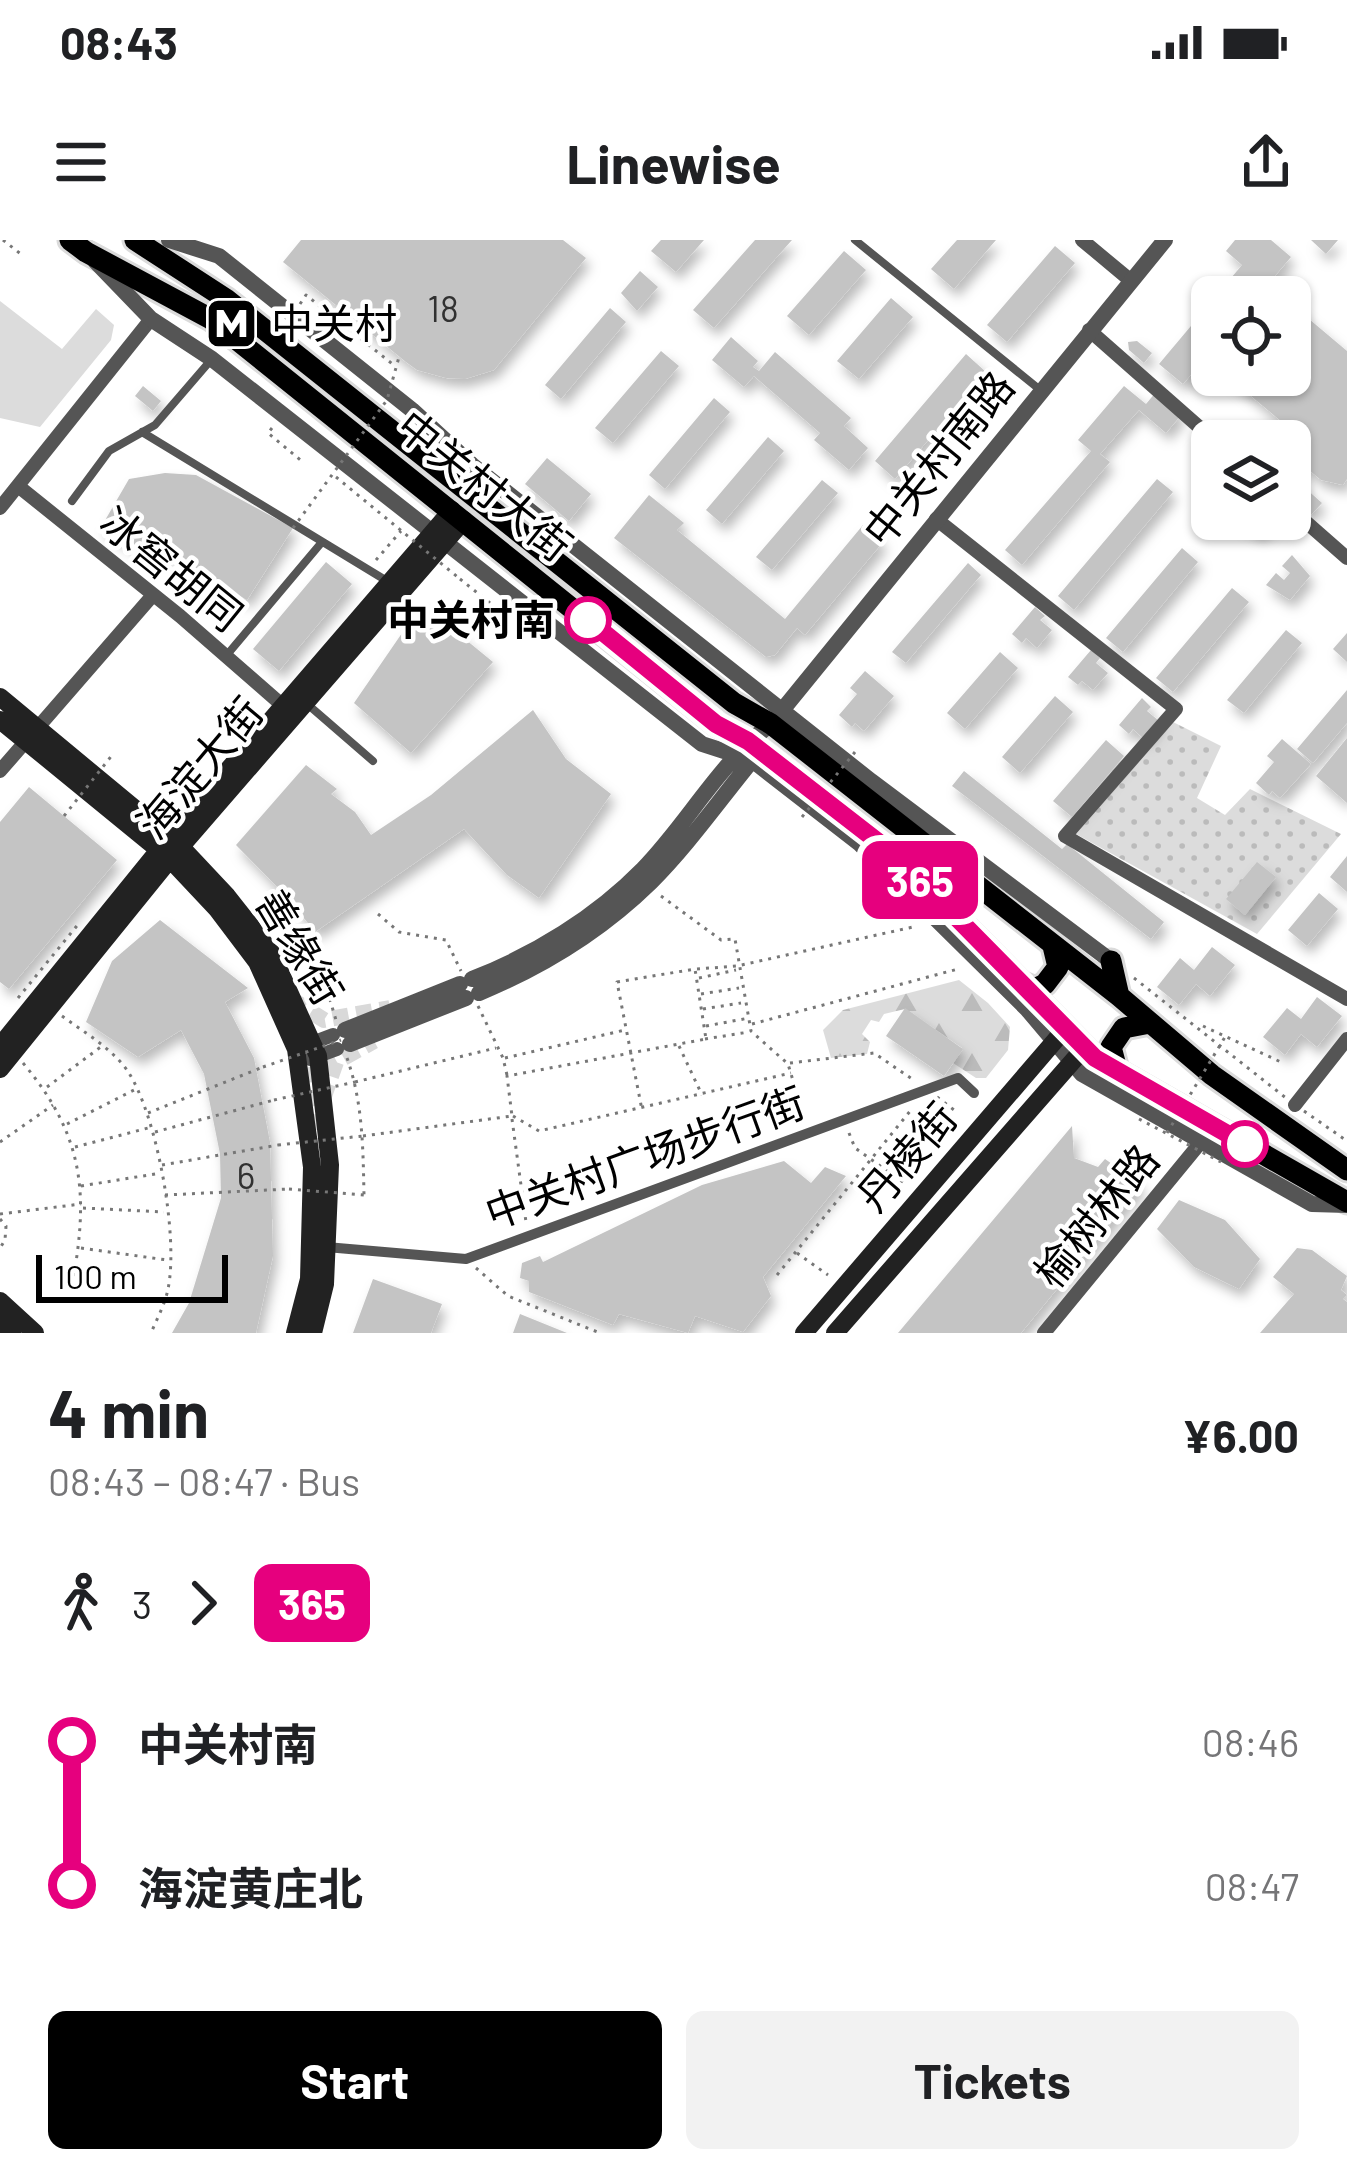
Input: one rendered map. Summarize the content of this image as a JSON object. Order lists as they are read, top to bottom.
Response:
{
  "streets": {
    "main road": [
      "中关村大街",
      "海淀大街",
      "善缘街",
      "丹棱街"
    ],
    "street": [
      "中关村南路",
      "冰窖胡同",
      "中关村广场步行街",
      "榆树林路"
    ]
  },
  "crossings": [
    ["中关村南路", "中关村大街"],
    ["中关村大街", "海淀大街"],
    ["中关村大街", "丹棱街"],
    ["中关村大街", "榆树林路"],
    ["冰窖胡同", "海淀大街"],
    ["海淀大街", "善缘街"],
    ["善缘街", "中关村广场步行街"]
  ],
  "places": {
    "metro station": ["中关村"],
    "other": ["中关村南"]
  },
  "lines": ["bus line 365"],
  "house_numbers": ["18", "6"],
  "scale_bar": "100 m",
  "page": {
    "status": "08:43",
    "header": "Linewise",
    "on_map": "365",
    "scale": "100 m",
    "heading": ["4 min", "08:43 – 08:47 · Bus", "¥6.00"],
    "legs": ["3", "365"],
    "list": [
      {
        "name": "中关村南",
        "value": "08:46"
      },
      {
        "name": "海淀黄庄北",
        "value": "08:47"
      }
    ],
    "buttons": ["Start", "Tickets"]
  }
}
